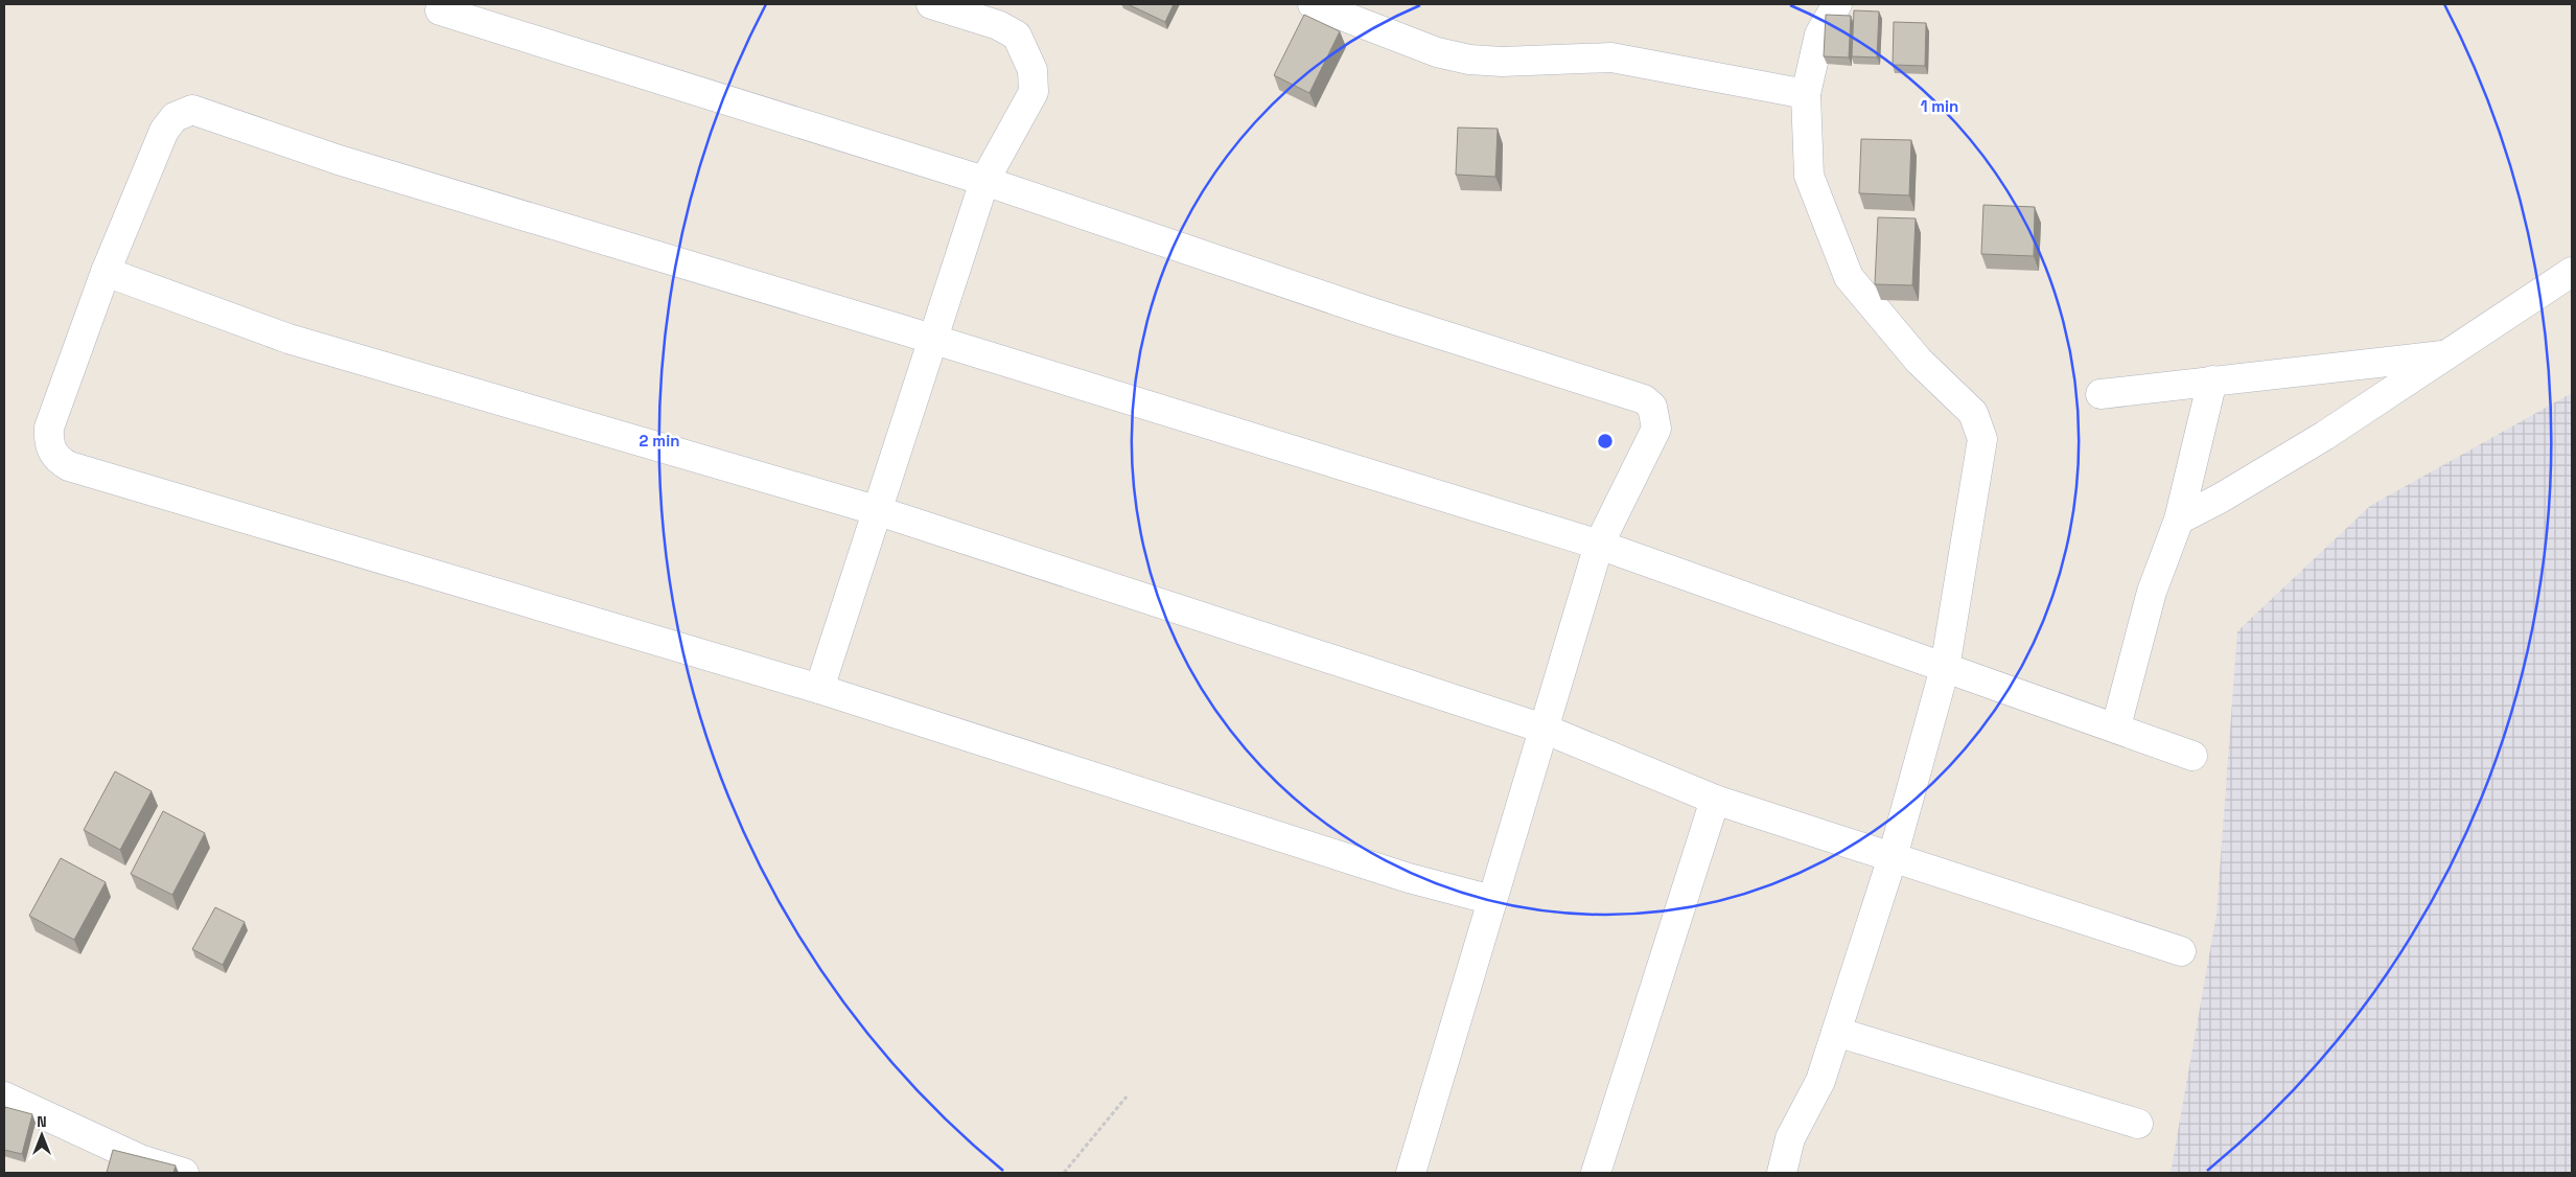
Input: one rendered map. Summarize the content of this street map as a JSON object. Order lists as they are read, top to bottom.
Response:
{
  "north": "top",
  "rings": ["1 min", "2 min"]
}
